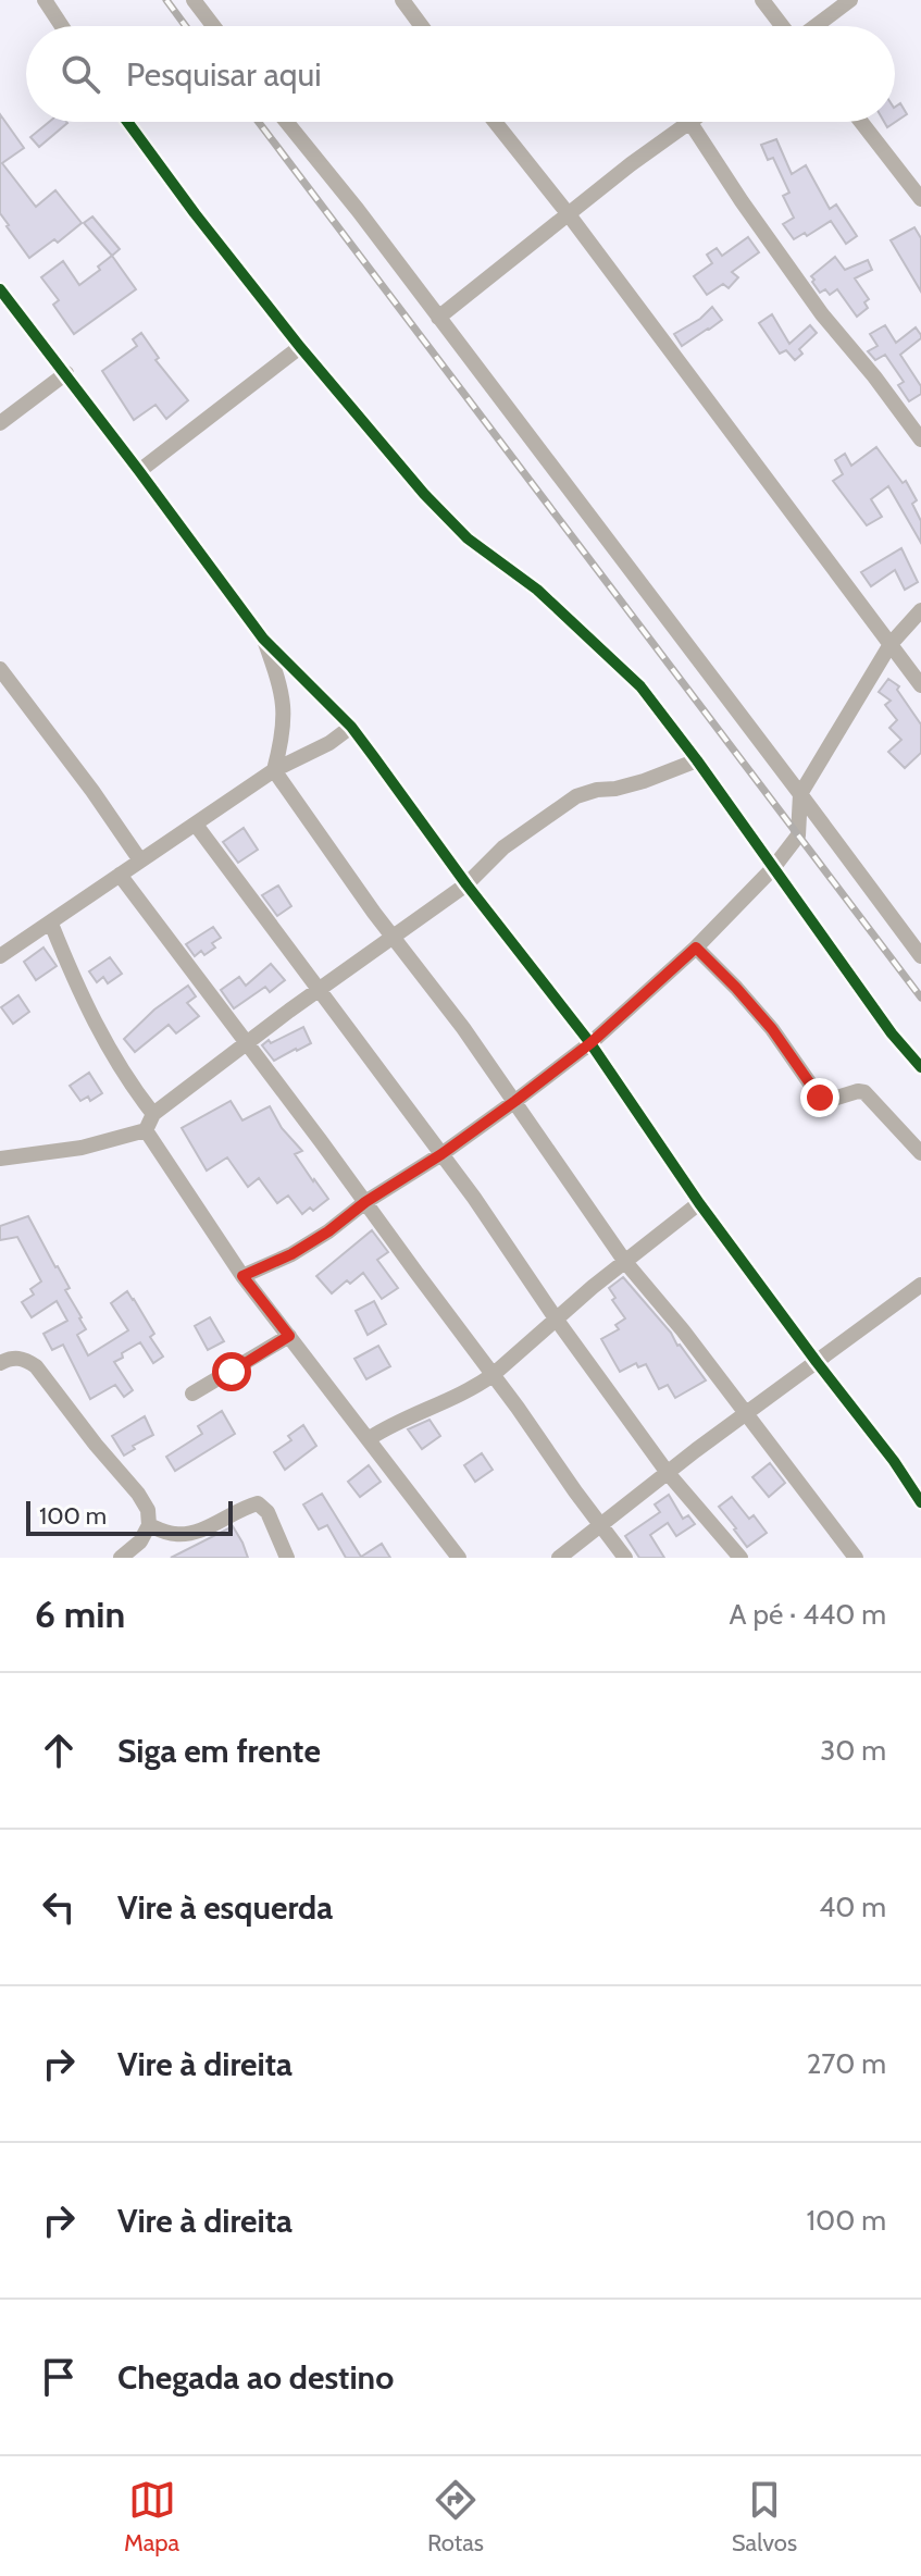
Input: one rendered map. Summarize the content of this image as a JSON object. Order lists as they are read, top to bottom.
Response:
{
  "scale_bar": "100 m",
  "page": {
    "search": "Pesquisar aqui",
    "scale": "100 m",
    "heading": ["6 min", "A pé · 440 m"],
    "list": [
      ["Siga em frente", "30 m"],
      ["Vire à esquerda", "40 m"],
      ["Vire à direita", "270 m"],
      ["Vire à direita", "100 m"],
      "Chegada ao destino"
    ],
    "nav": ["Mapa", "Rotas", "Salvos"]
  }
}
